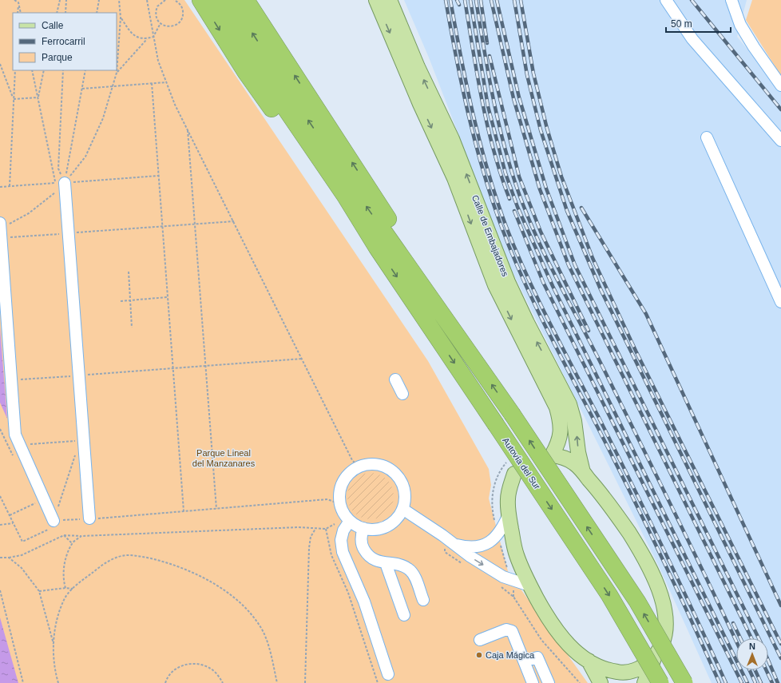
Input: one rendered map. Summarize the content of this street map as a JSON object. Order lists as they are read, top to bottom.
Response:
{
  "streets": {
    "highway": ["Autovía del Sur"],
    "main road": ["Calle de Embajadores"]
  },
  "parks": ["Parque Lineal del Manzanares"],
  "places": ["Caja Mágica"],
  "legend": ["Calle", "Ferrocarril", "Parque"],
  "scale_bar": "50 m",
  "north": "top"
}
